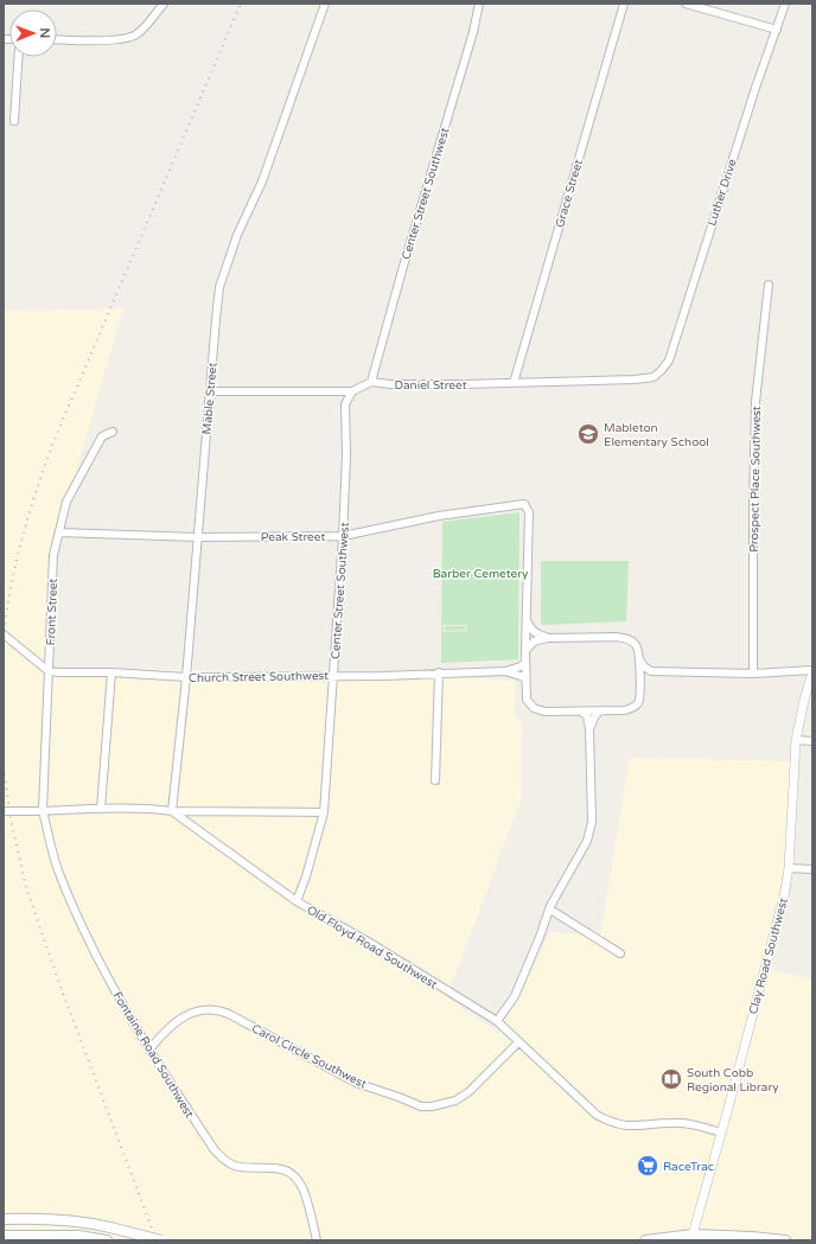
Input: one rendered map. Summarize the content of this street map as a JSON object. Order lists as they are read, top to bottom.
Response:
{
  "streets": {
    "street": [
      "Luther Drive",
      "Center Street Southwest",
      "Grace Street",
      "Daniel Street",
      "Mable Street",
      "Prospect Place Southwest",
      "Peak Street",
      "Front Street",
      "Church Street Southwest",
      "Old Floyd Road Southwest",
      "Clay Road Southwest",
      "Fontaine Road Southwest",
      "Carol Circle Southwest"
    ]
  },
  "crossings": [
    ["Luther Drive", "Daniel Street"],
    ["Center Street Southwest", "Daniel Street"],
    ["Center Street Southwest", "Peak Street"],
    ["Center Street Southwest", "Church Street Southwest"],
    ["Center Street Southwest", "Old Floyd Road Southwest"],
    ["Grace Street", "Daniel Street"],
    ["Mable Street", "Peak Street"],
    ["Mable Street", "Church Street Southwest"],
    ["Mable Street", "Old Floyd Road Southwest"],
    ["Peak Street", "Front Street"],
    ["Front Street", "Church Street Southwest"],
    ["Front Street", "Fontaine Road Southwest"],
    ["Old Floyd Road Southwest", "Clay Road Southwest"],
    ["Old Floyd Road Southwest", "Carol Circle Southwest"],
    ["Fontaine Road Southwest", "Carol Circle Southwest"]
  ],
  "parks": ["Barber Cemetery"],
  "places": {
    "school or university": ["Mableton Elementary School"],
    "library": ["South Cobb Regional Library"],
    "supermarket": ["RaceTrac"]
  },
  "north": "right"
}
